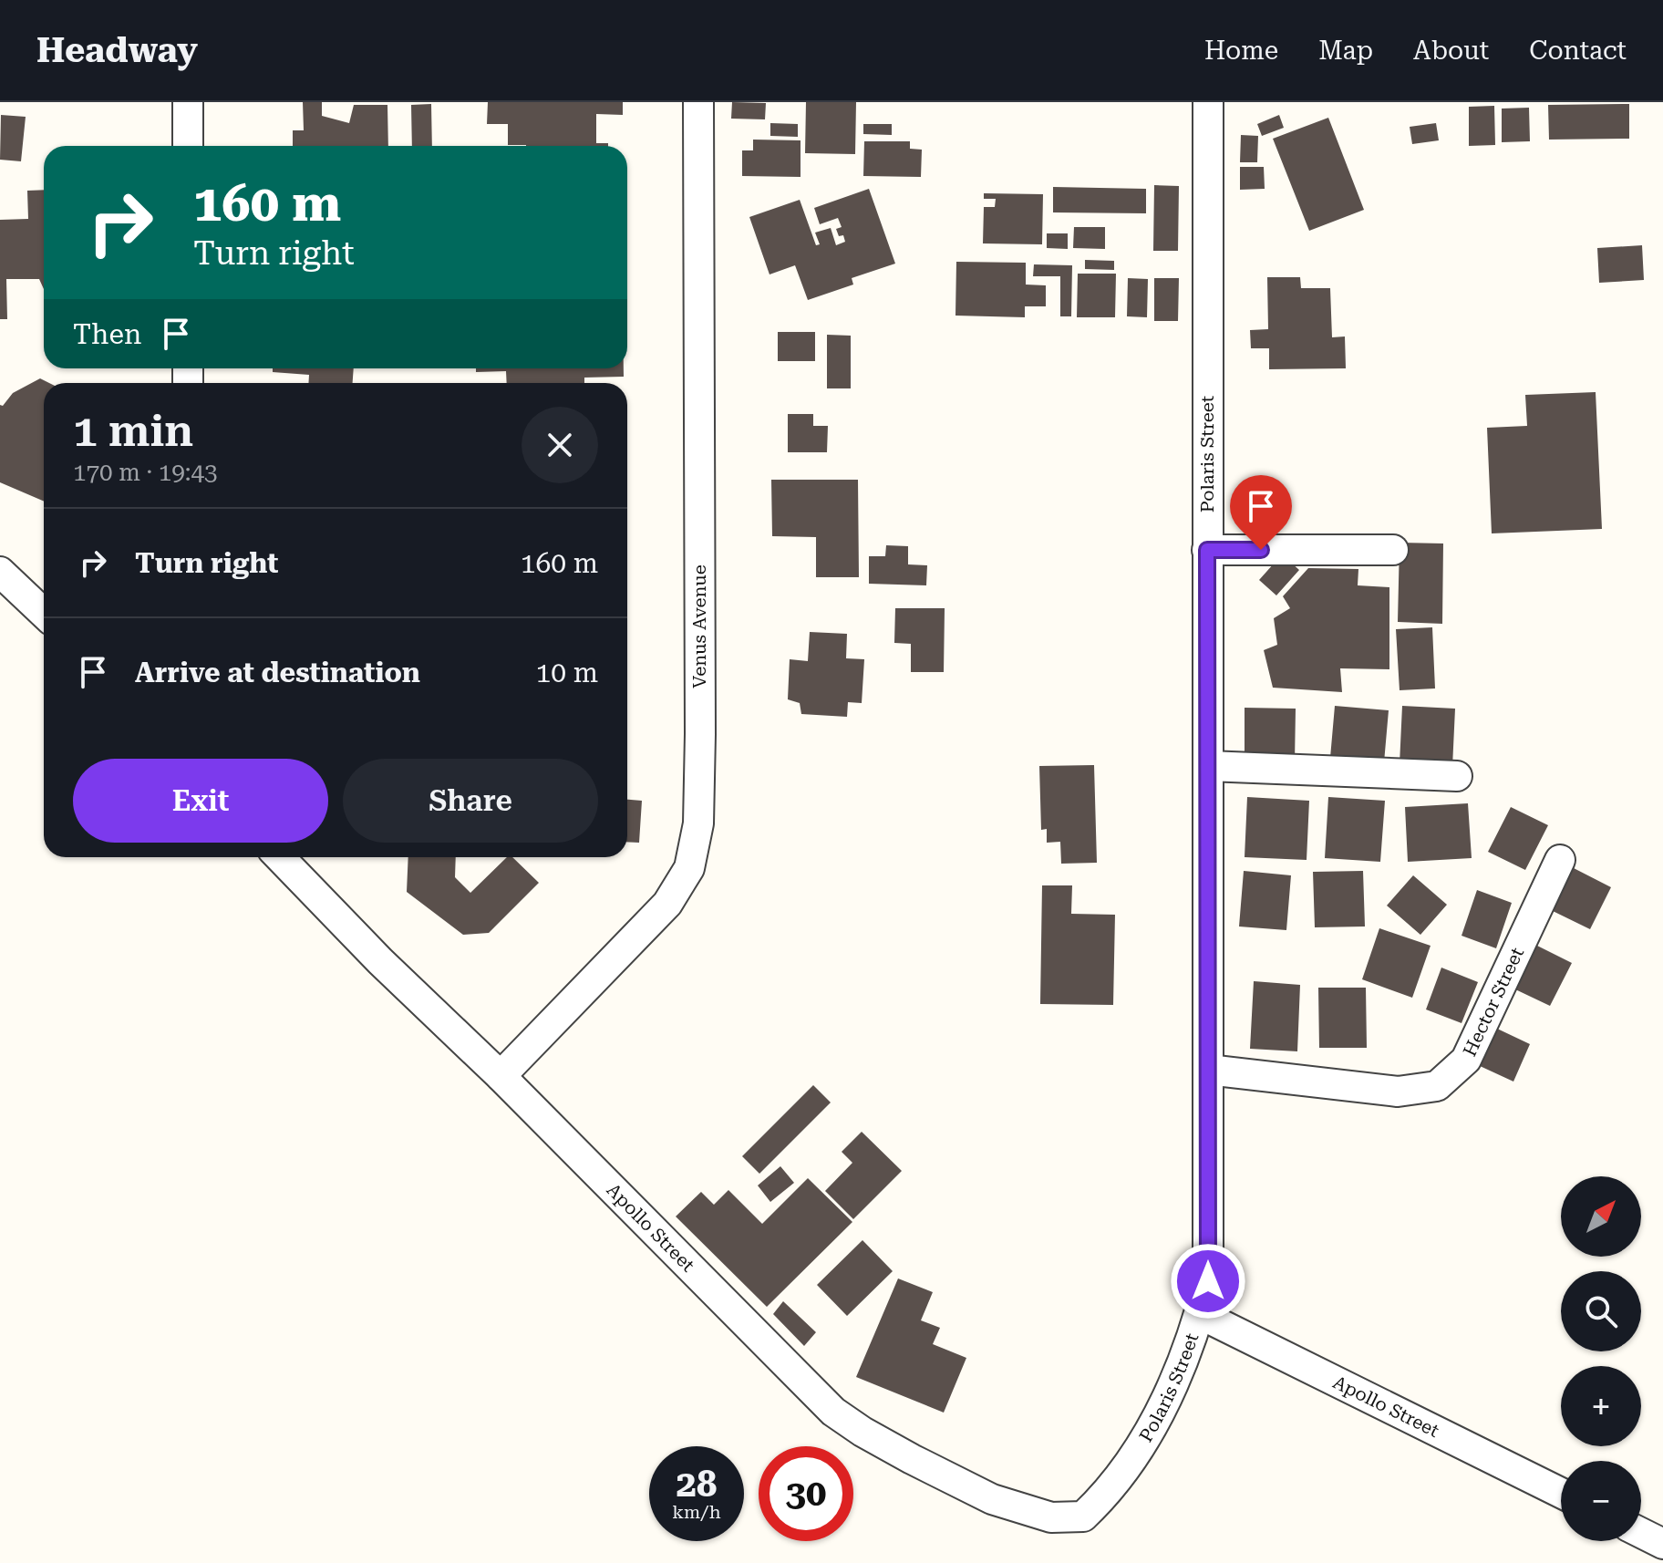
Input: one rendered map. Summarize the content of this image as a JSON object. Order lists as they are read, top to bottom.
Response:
{
  "streets": {
    "street": [
      "Polaris Street",
      "Venus Avenue",
      "Hector Street",
      "Apollo Street"
    ]
  },
  "crossings": [
    ["Polaris Street", "Hector Street"],
    ["Polaris Street", "Apollo Street"],
    ["Venus Avenue", "Apollo Street"]
  ],
  "north": "top right",
  "page": {
    "header": "Headway",
    "nav": [
      "Home",
      "Map",
      "About",
      "Contact"
    ],
    "turn": ["160 m", "Turn right"],
    "then": "Then",
    "heading": ["1 min", "170 m · 19:43"],
    "list": [
      {
        "name": "Turn right",
        "value": "160 m"
      },
      {
        "name": "Arrive at destination",
        "value": "10 m"
      }
    ],
    "buttons": ["Exit", "Share"],
    "map_buttons": ["+", "−"],
    "speed": "28 km/h",
    "limit": "30"
  }
}
